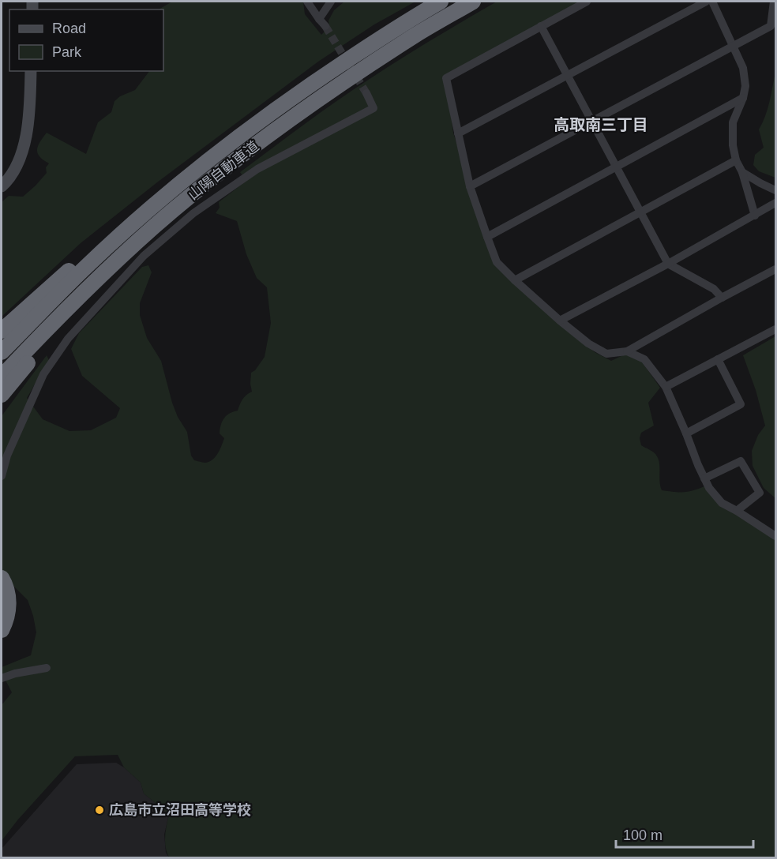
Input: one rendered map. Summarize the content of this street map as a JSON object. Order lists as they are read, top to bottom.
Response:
{
  "streets": {
    "highway": ["山陽自動車道"]
  },
  "districts": ["高取南三丁目"],
  "places": ["広島市立沼田高等学校"],
  "legend": ["Road", "Park"],
  "scale_bar": "100 m"
}
